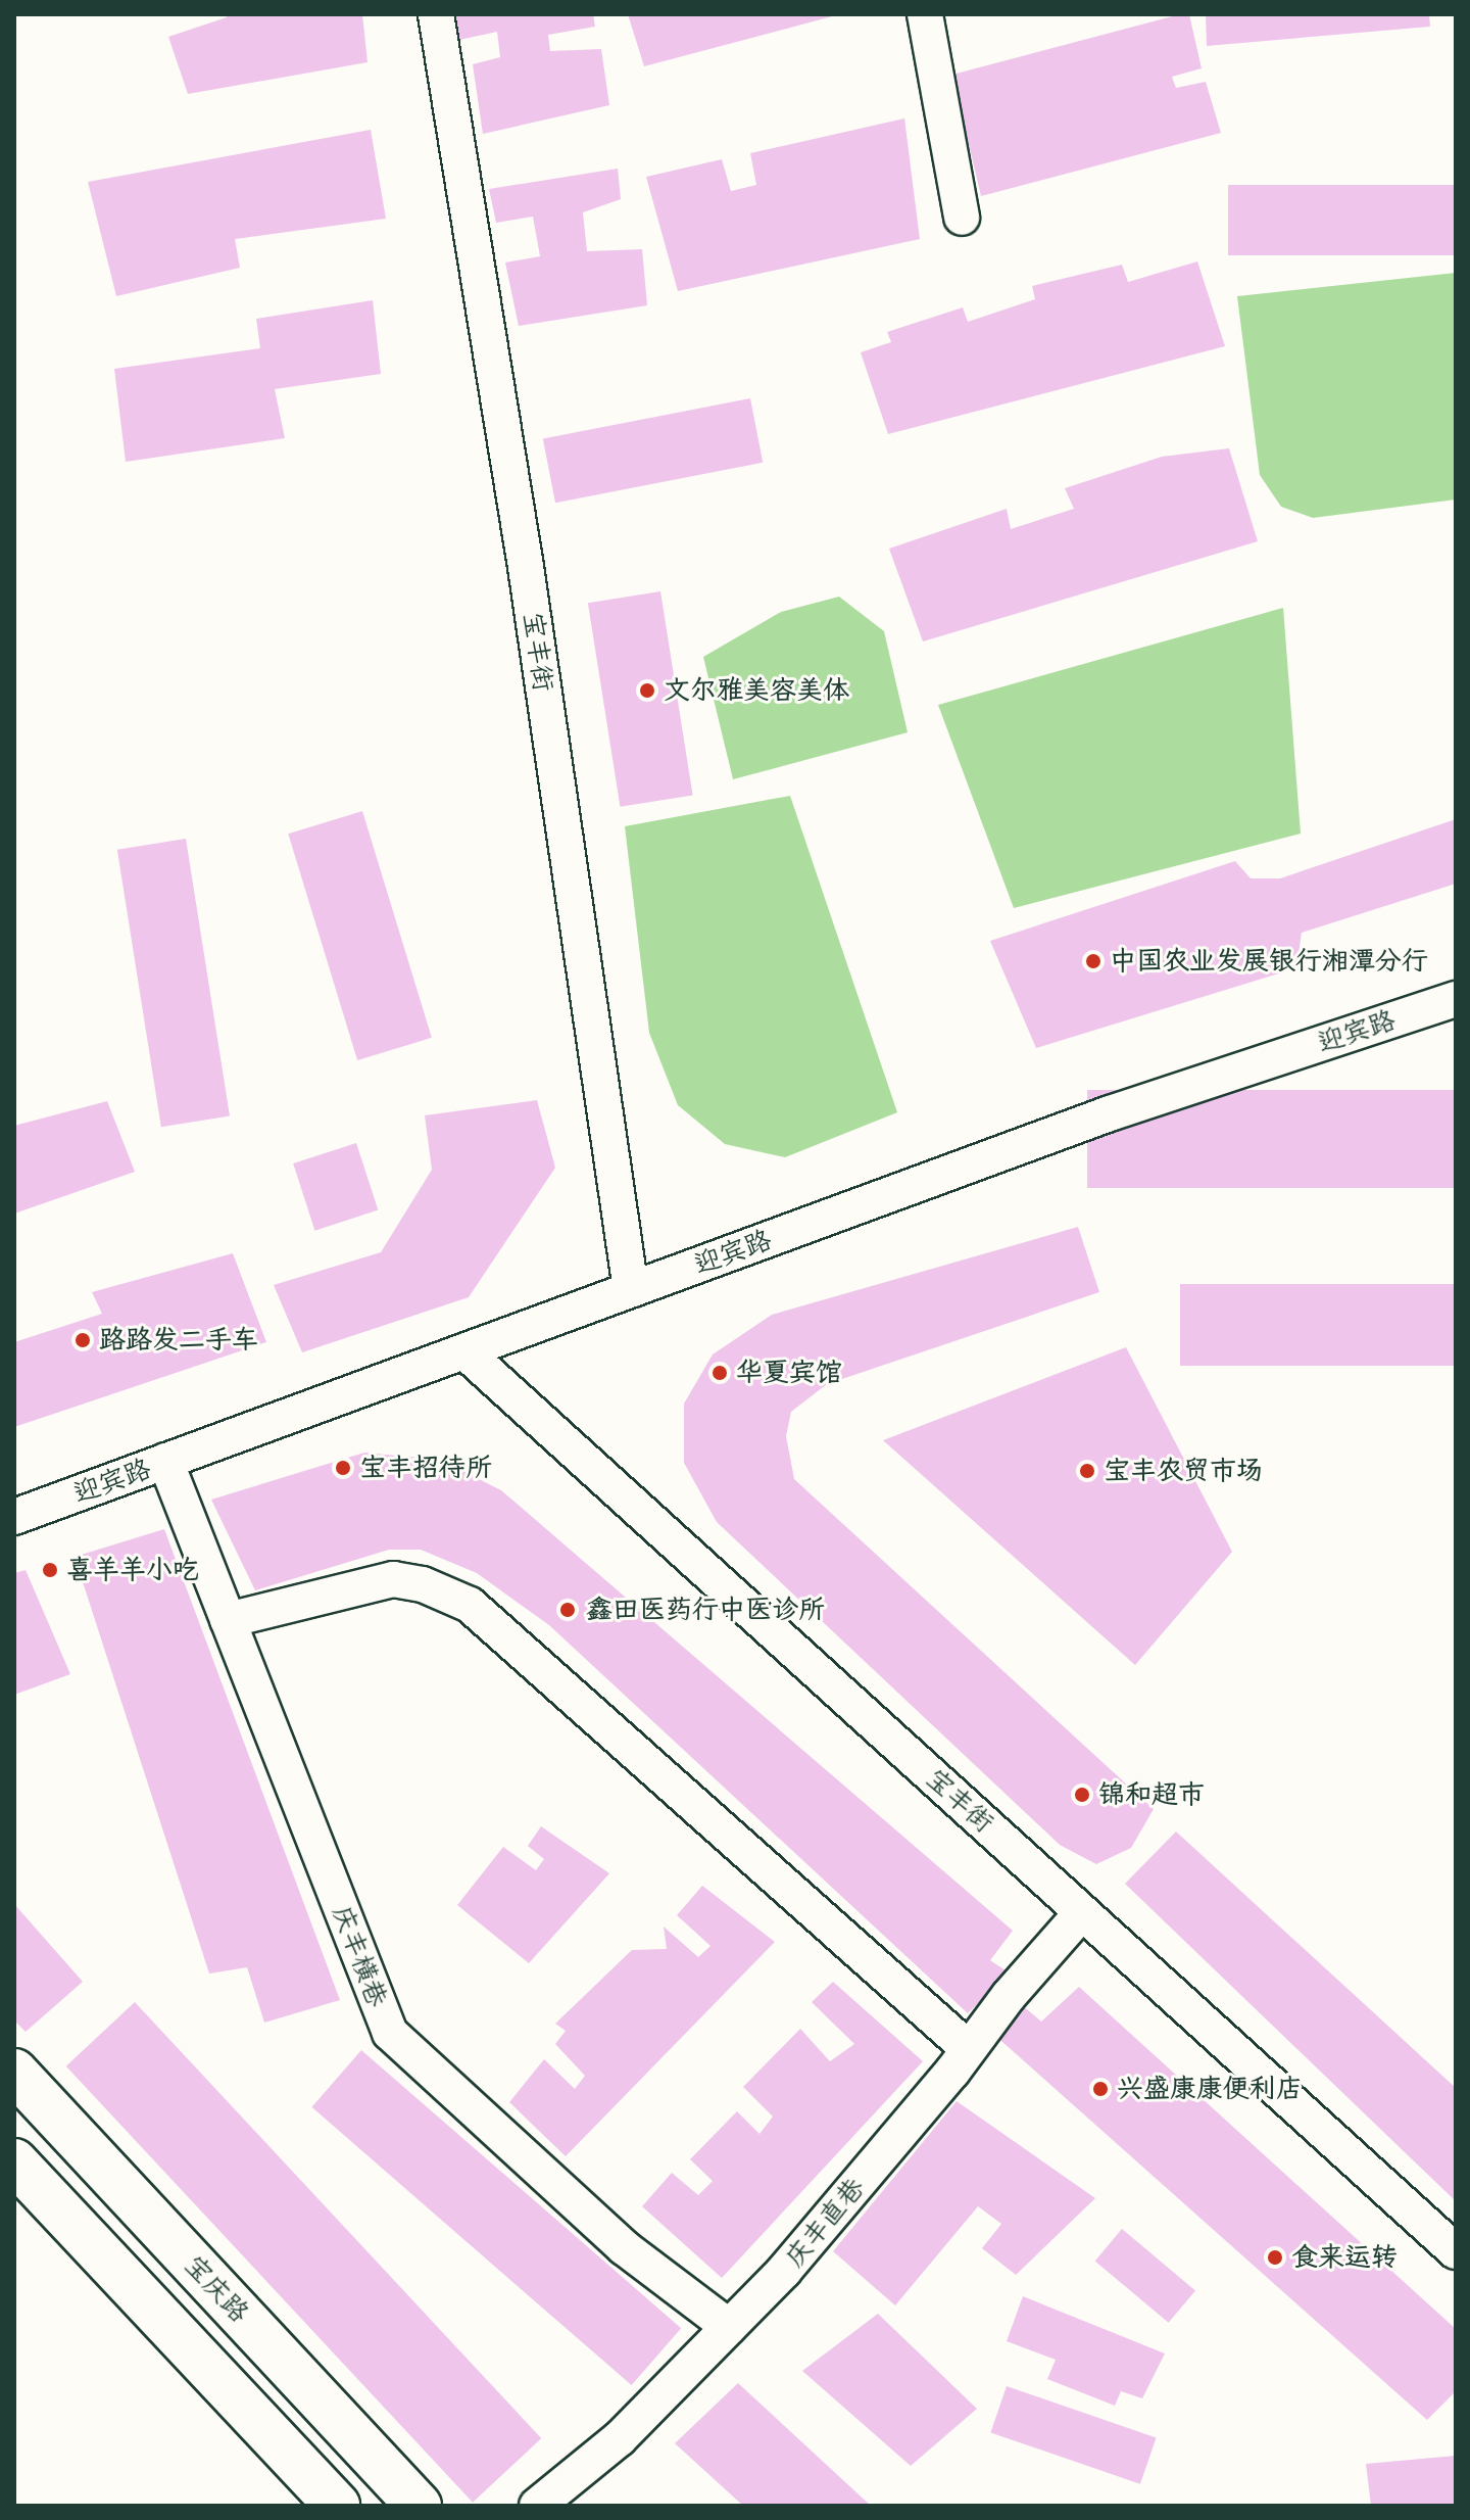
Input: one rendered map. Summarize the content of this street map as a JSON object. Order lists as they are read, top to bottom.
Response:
{
  "streets": {
    "street": [
      "宝丰街",
      "迎宾路",
      "庆丰横巷",
      "庆丰直巷",
      "宝庆路"
    ]
  },
  "crossings": [
    ["宝丰街", "迎宾路"],
    ["宝丰街", "庆丰直巷"],
    ["迎宾路", "庆丰横巷"],
    ["庆丰横巷", "庆丰直巷"]
  ],
  "places": [
    "文尔雅美容美体",
    "中国农业发展银行湘潭分行",
    "路路发二手车",
    "华夏宾馆",
    "宝丰招待所",
    "宝丰农贸市场",
    "喜羊羊小吃",
    "鑫田医药行中医诊所",
    "锦和超市",
    "兴盛康康便利店",
    "食来运转"
  ]
}
